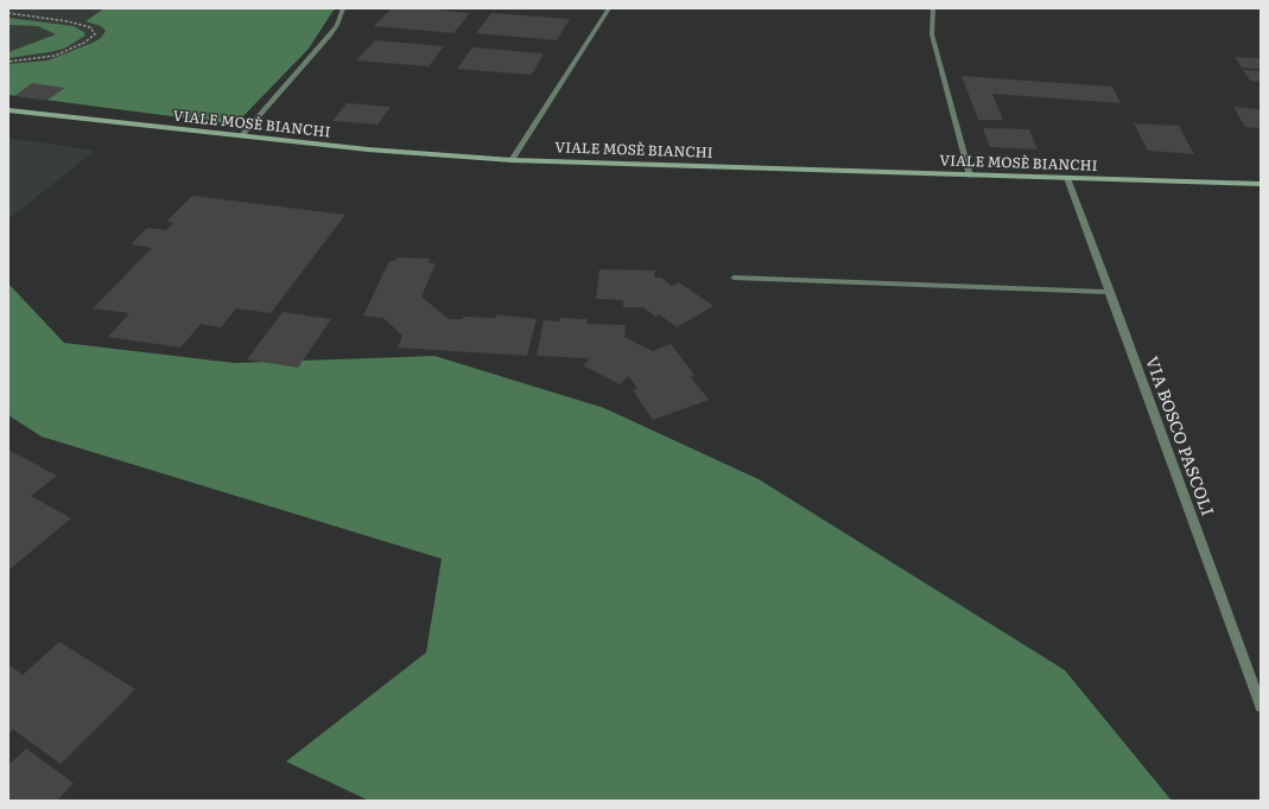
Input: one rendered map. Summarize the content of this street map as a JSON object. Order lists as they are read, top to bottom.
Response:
{
  "streets": {
    "main road": ["VIALE MOSÈ BIANCHI"],
    "street": ["VIA BOSCO PASCOLI"]
  },
  "crossings": [
    ["VIALE MOSÈ BIANCHI", "VIA BOSCO PASCOLI"]
  ]
}
